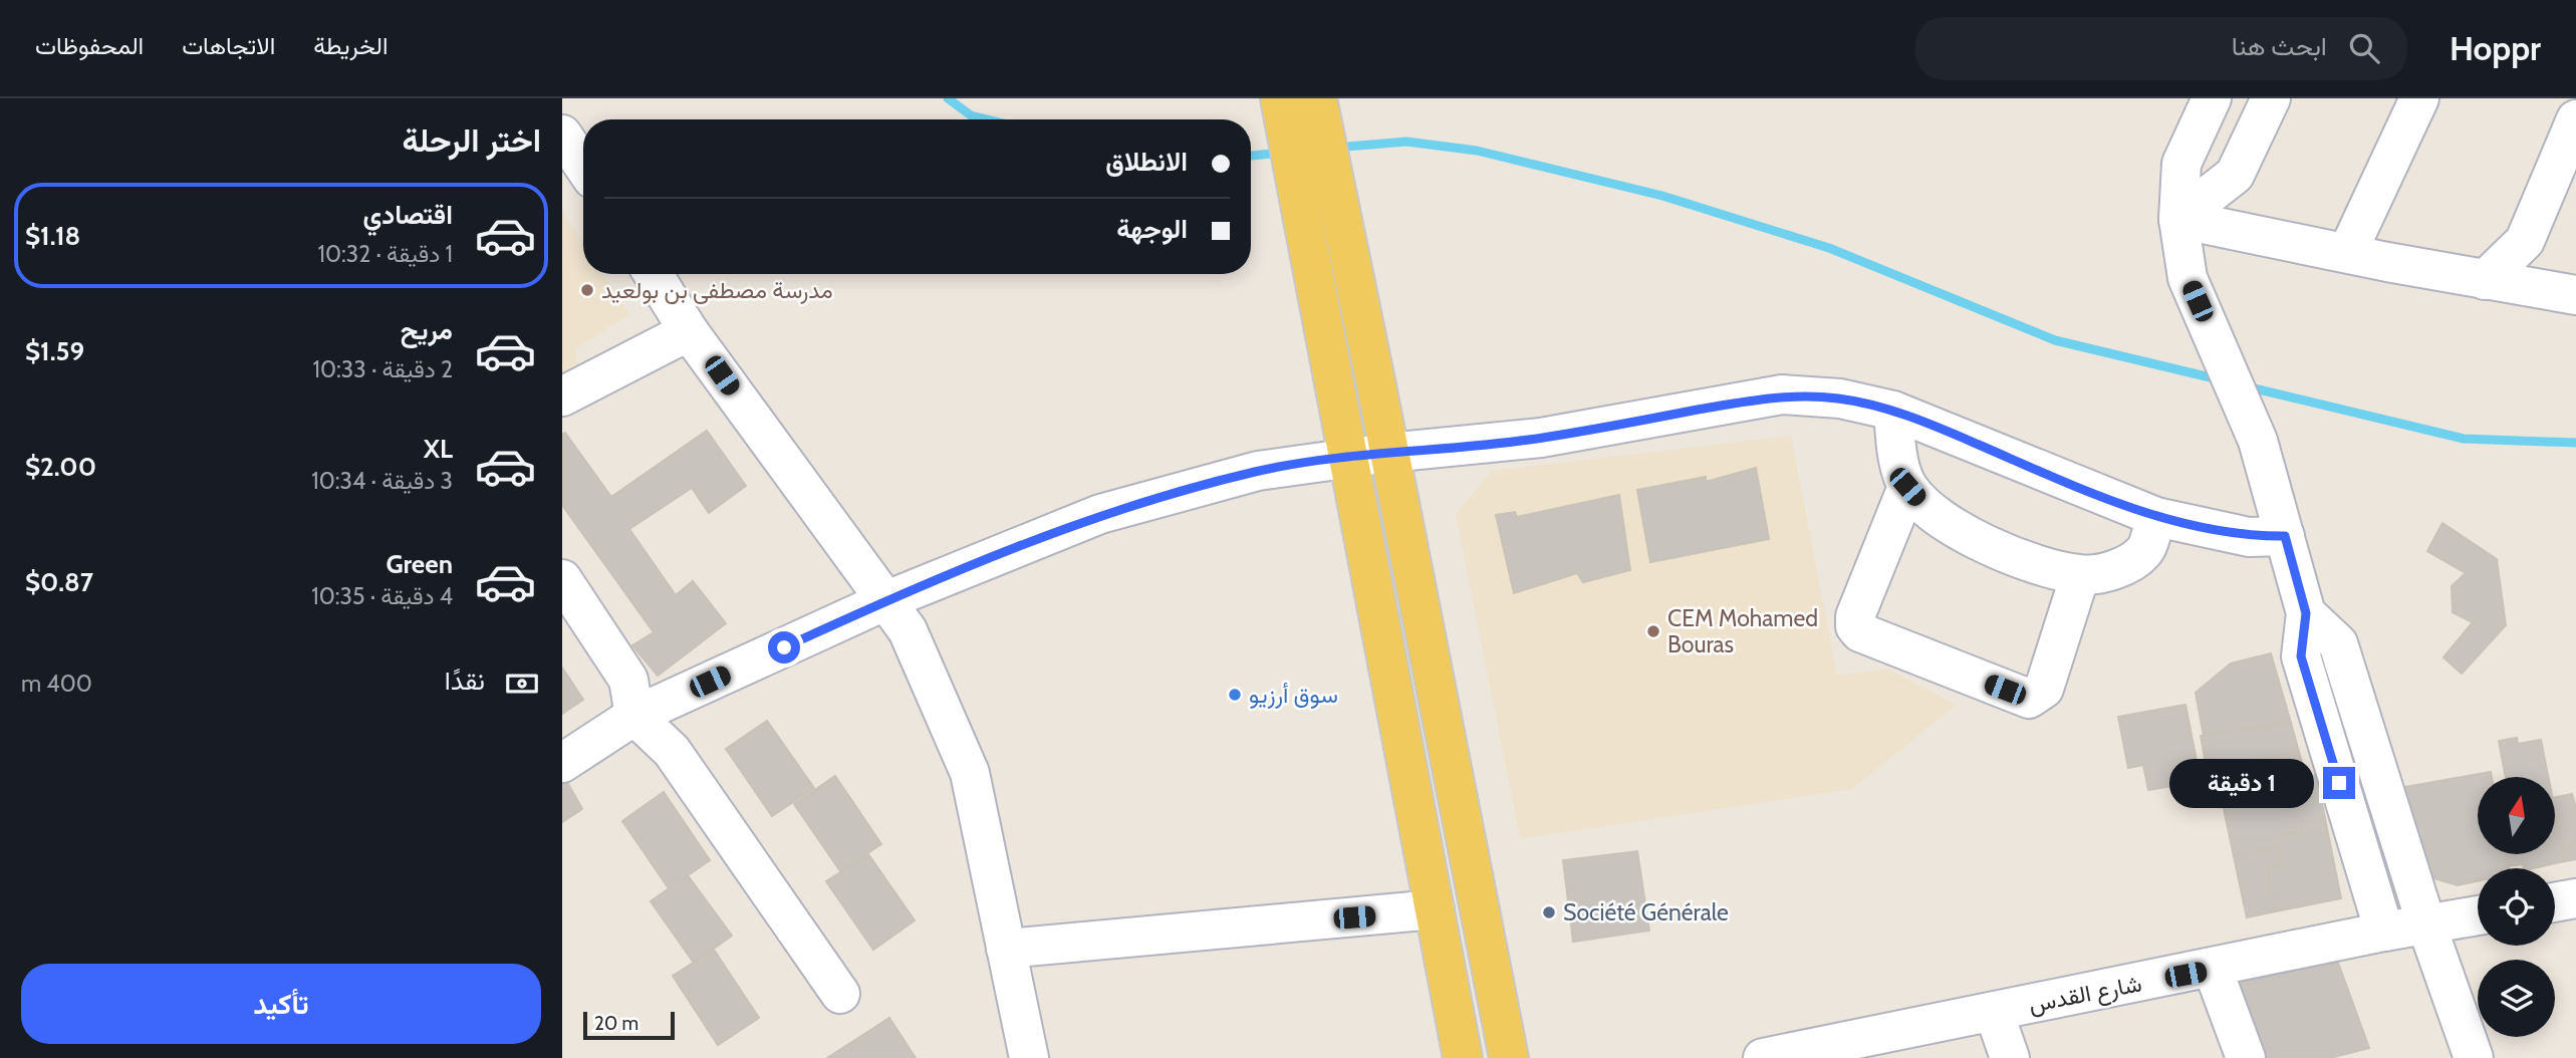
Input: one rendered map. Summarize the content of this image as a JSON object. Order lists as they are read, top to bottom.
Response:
{
  "streets": {
    "street": ["شارع القدس"]
  },
  "places": [
    "مدرسة مصطفى بن بولعيد",
    "CEM Mohamed Bouras",
    "سوق أرزيو",
    "Société Générale"
  ],
  "scale_bar": "20 m",
  "north": "top",
  "page": {
    "header": "Hoppr",
    "search": "ابحث هنا",
    "nav": ["الخريطة", "الاتجاهات", "المحفوظات"],
    "heading": "اختر الرحلة",
    "banner": ["الانطلاق", "الوجهة"],
    "list": [
      {
        "name": "اقتصادي",
        "note": "1 دقيقة · 10:32",
        "value": "$1.18"
      },
      {
        "name": "مريح",
        "note": "2 دقيقة · 10:33",
        "value": "$1.59"
      },
      {
        "name": "XL",
        "note": "3 دقيقة · 10:34",
        "value": "$2.00"
      },
      {
        "name": "Green",
        "note": "4 دقيقة · 10:35",
        "value": "$0.87"
      }
    ],
    "pay": ["نقدًا", "400 m"],
    "bubble": "1 دقيقة",
    "buttons": "تأكيد",
    "scale": "20 m"
  }
}
